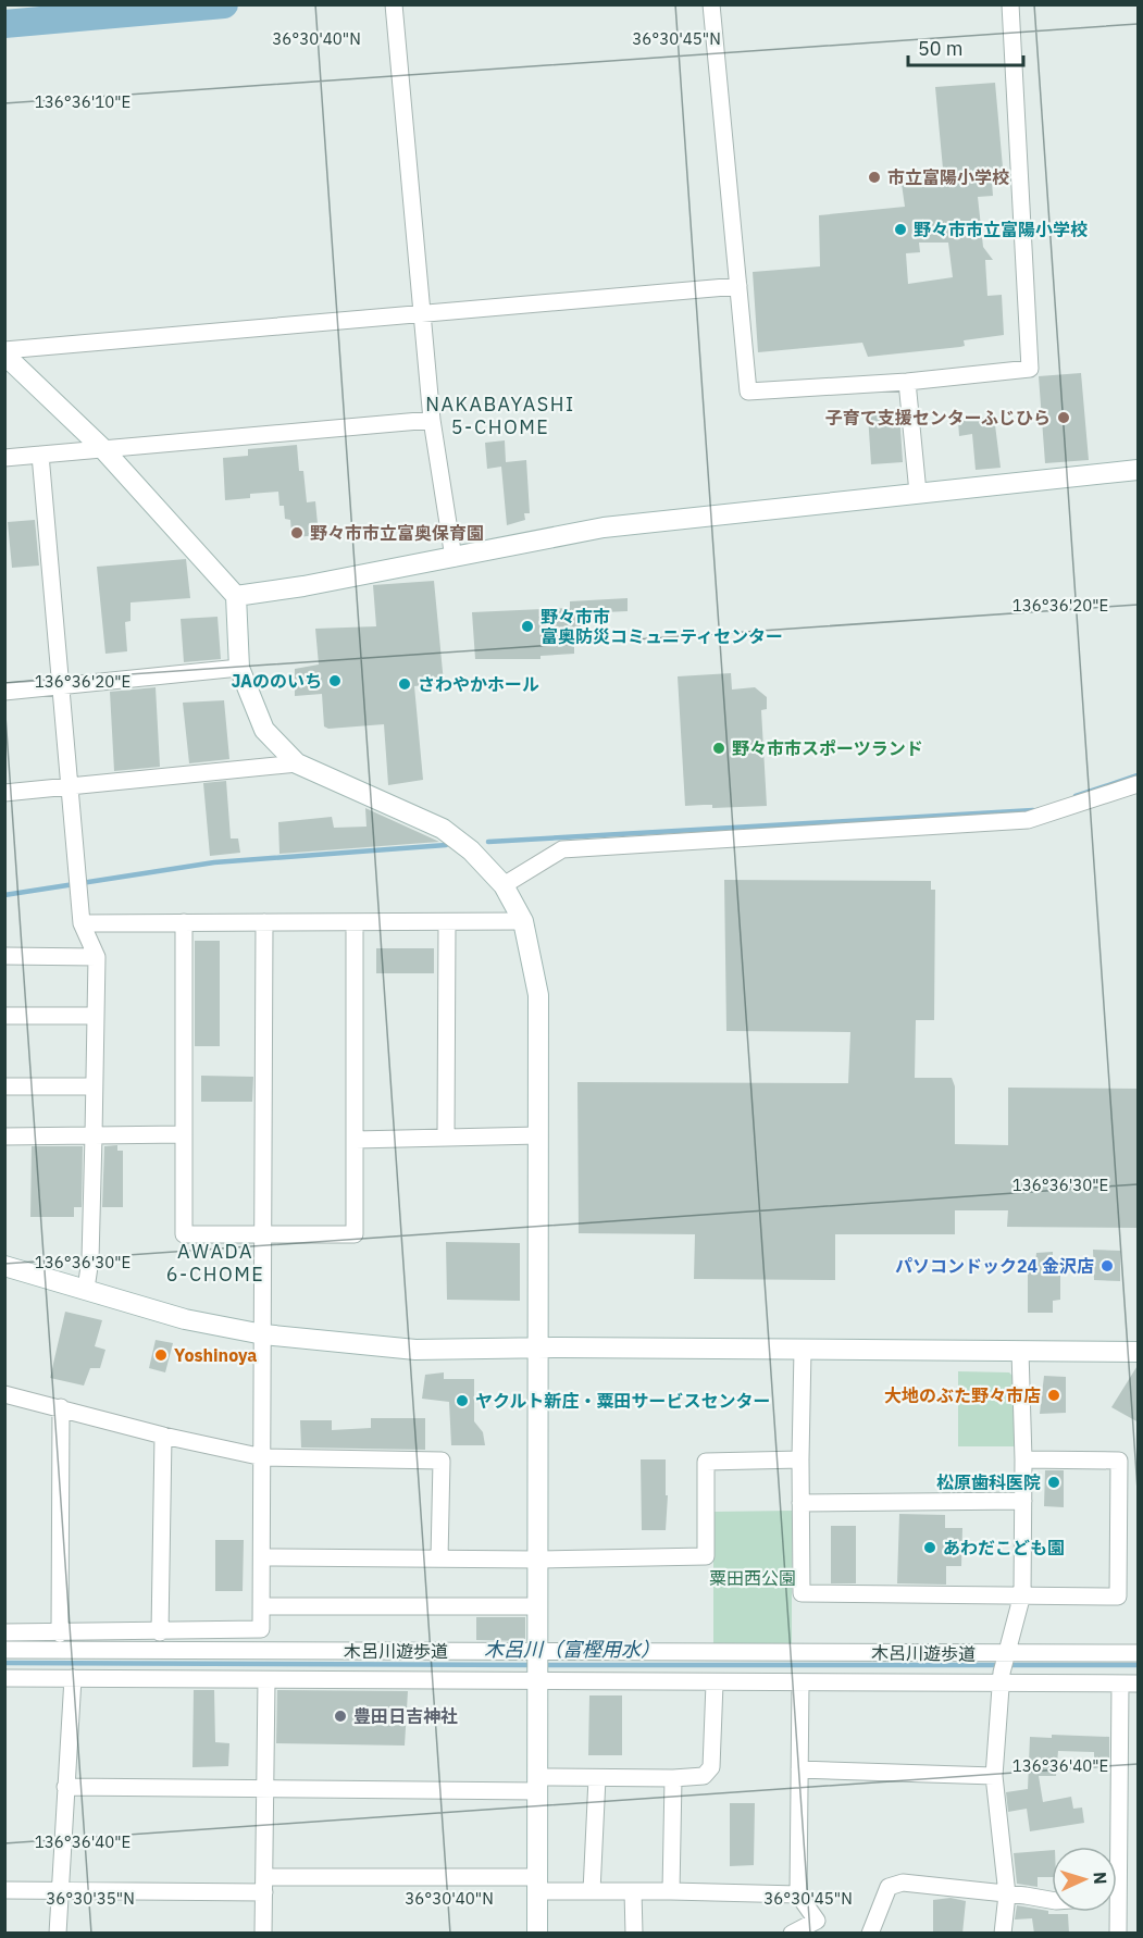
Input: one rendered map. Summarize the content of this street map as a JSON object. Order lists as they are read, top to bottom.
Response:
{
  "streets": {
    "street": ["木呂川遊歩道"]
  },
  "districts": ["NAKABAYASHI 5-CHOME", "AWADA 6-CHOME"],
  "water": ["木呂川（富樫用水）"],
  "parks": ["粟田西公園"],
  "places": [
    "市立富陽小学校",
    "野々市市立富陽小学校",
    "子育て支援センターふじひら",
    "野々市市立富奥保育園",
    "野々市市 富奥防災コミュニティセンター",
    "JAののいち",
    "さわやかホール",
    "野々市市スポーツランド",
    "パソコンドック24 金沢店",
    "Yoshinoya",
    "大地のぶた野々市店",
    "ヤクルト新庄・粟田サービスセンター",
    "松原歯科医院",
    "あわだこども園",
    "豊田日吉神社"
  ],
  "scale_bar": "50 m",
  "north": "right",
  "coordinates": [
    "36°30'40\"N",
    "36°30'45\"N",
    "136°36'10\"E",
    "136°36'20\"E",
    "136°36'30\"E",
    "136°36'40\"E",
    "36°30'35\"N"
  ]
}
